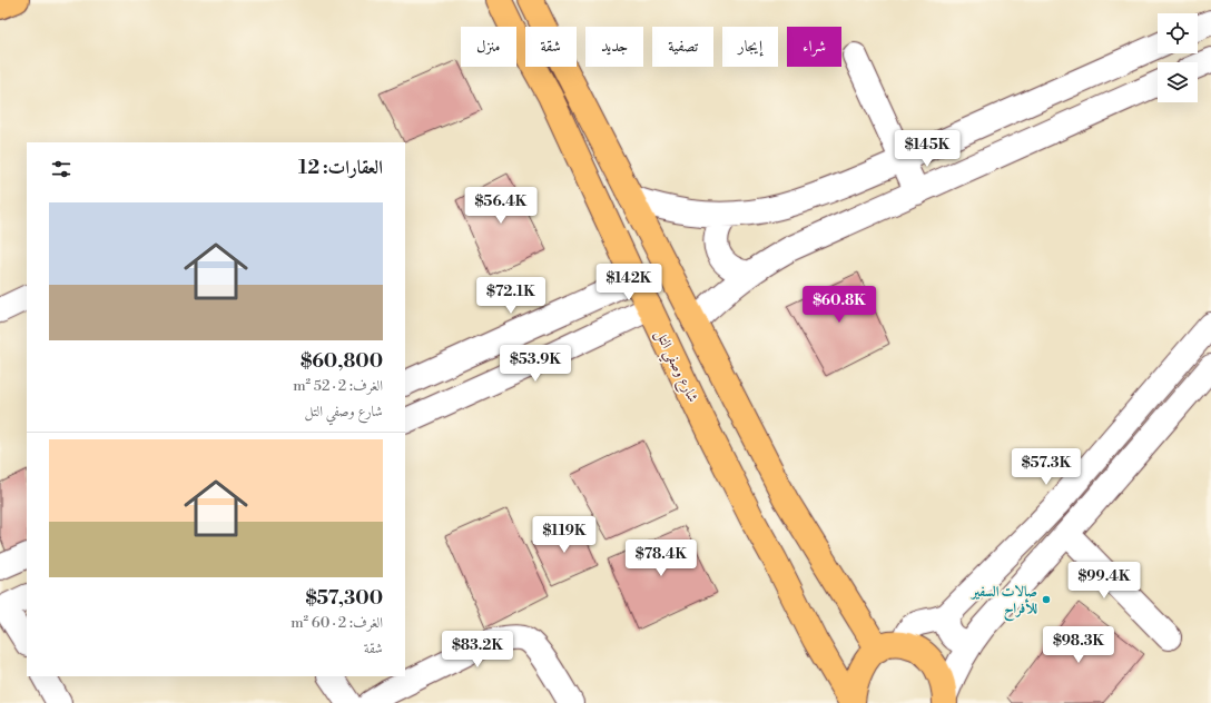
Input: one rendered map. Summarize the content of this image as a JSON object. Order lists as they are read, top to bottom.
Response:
{
  "streets": {
    "main road": ["شارع وصفي التل"]
  },
  "places": ["صالات السفير للأفراح"],
  "page": {
    "chip": [
      "شراء",
      "إيجار",
      "تصفية",
      "جديد",
      "شقة",
      "منزل"
    ],
    "price": [
      "$145K",
      "$56.4K",
      "$142K",
      "$72.1K",
      "$60.8K",
      "$53.9K",
      "$57.3K",
      "$119K",
      "$78.4K",
      "$99.4K",
      "$98.3K",
      "$83.2K"
    ],
    "heading": "العقارات: 12",
    "list": [
      {
        "name": "$60,800",
        "note": "الغرف: 2 · 52 m² · شارع وصفي التل"
      },
      {
        "name": "$57,300",
        "note": "الغرف: 2 · 60 m² · شقة"
      }
    ]
  }
}
